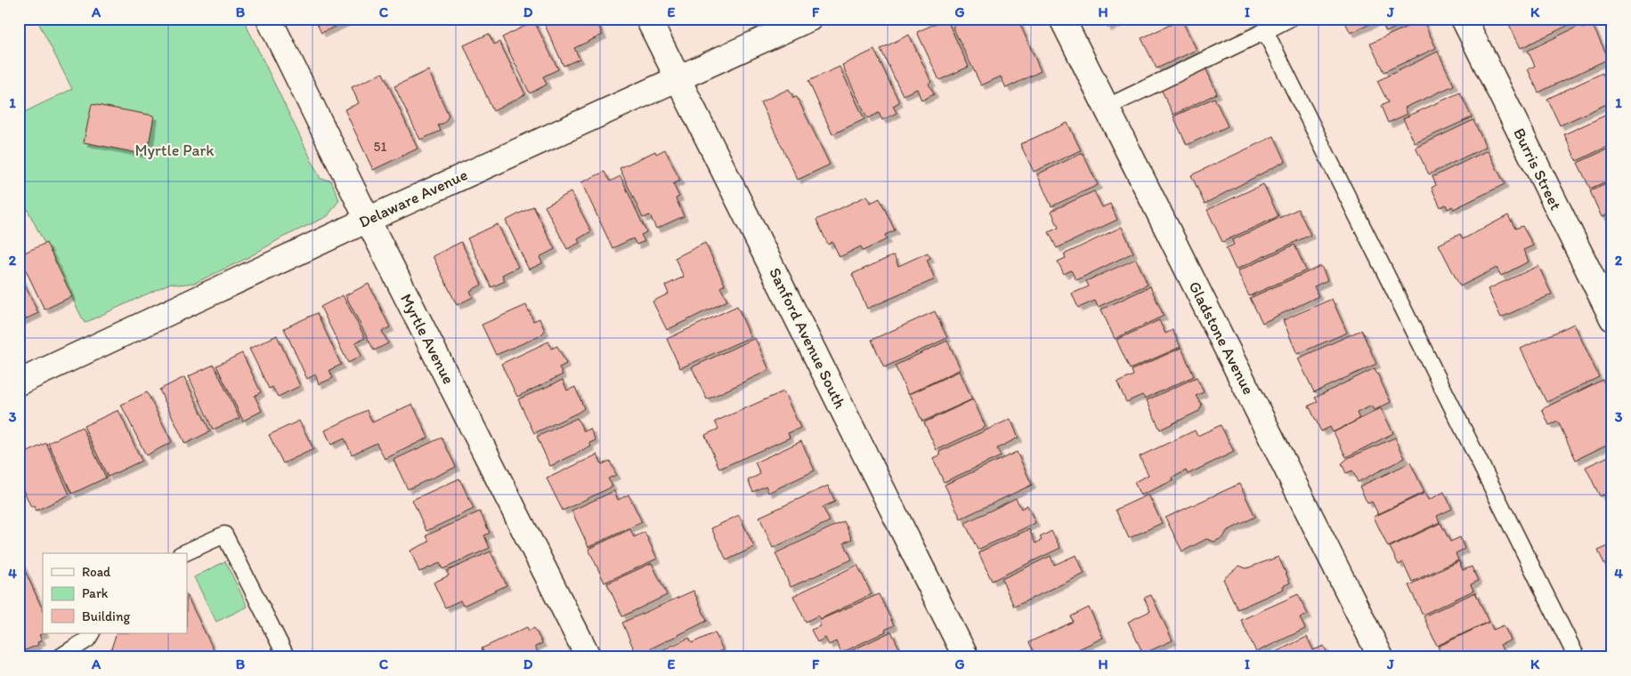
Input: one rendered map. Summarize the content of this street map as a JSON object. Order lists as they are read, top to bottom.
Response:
{
  "streets": {
    "street": [
      "Burris Street",
      "Delaware Avenue",
      "Sanford Avenue South",
      "Gladstone Avenue",
      "Myrtle Avenue"
    ]
  },
  "crossings": [
    ["Delaware Avenue", "Sanford Avenue South"],
    ["Delaware Avenue", "Myrtle Avenue"]
  ],
  "parks": ["Myrtle Park"],
  "house_numbers": ["51"],
  "legend": ["Road", "Park", "Building"],
  "grid": {
    "columns": [
      "A",
      "B",
      "C",
      "D",
      "E",
      "F",
      "G",
      "H",
      "I",
      "J",
      "K"
    ],
    "rows": [
      "1",
      "2",
      "3",
      "4"
    ]
  }
}
